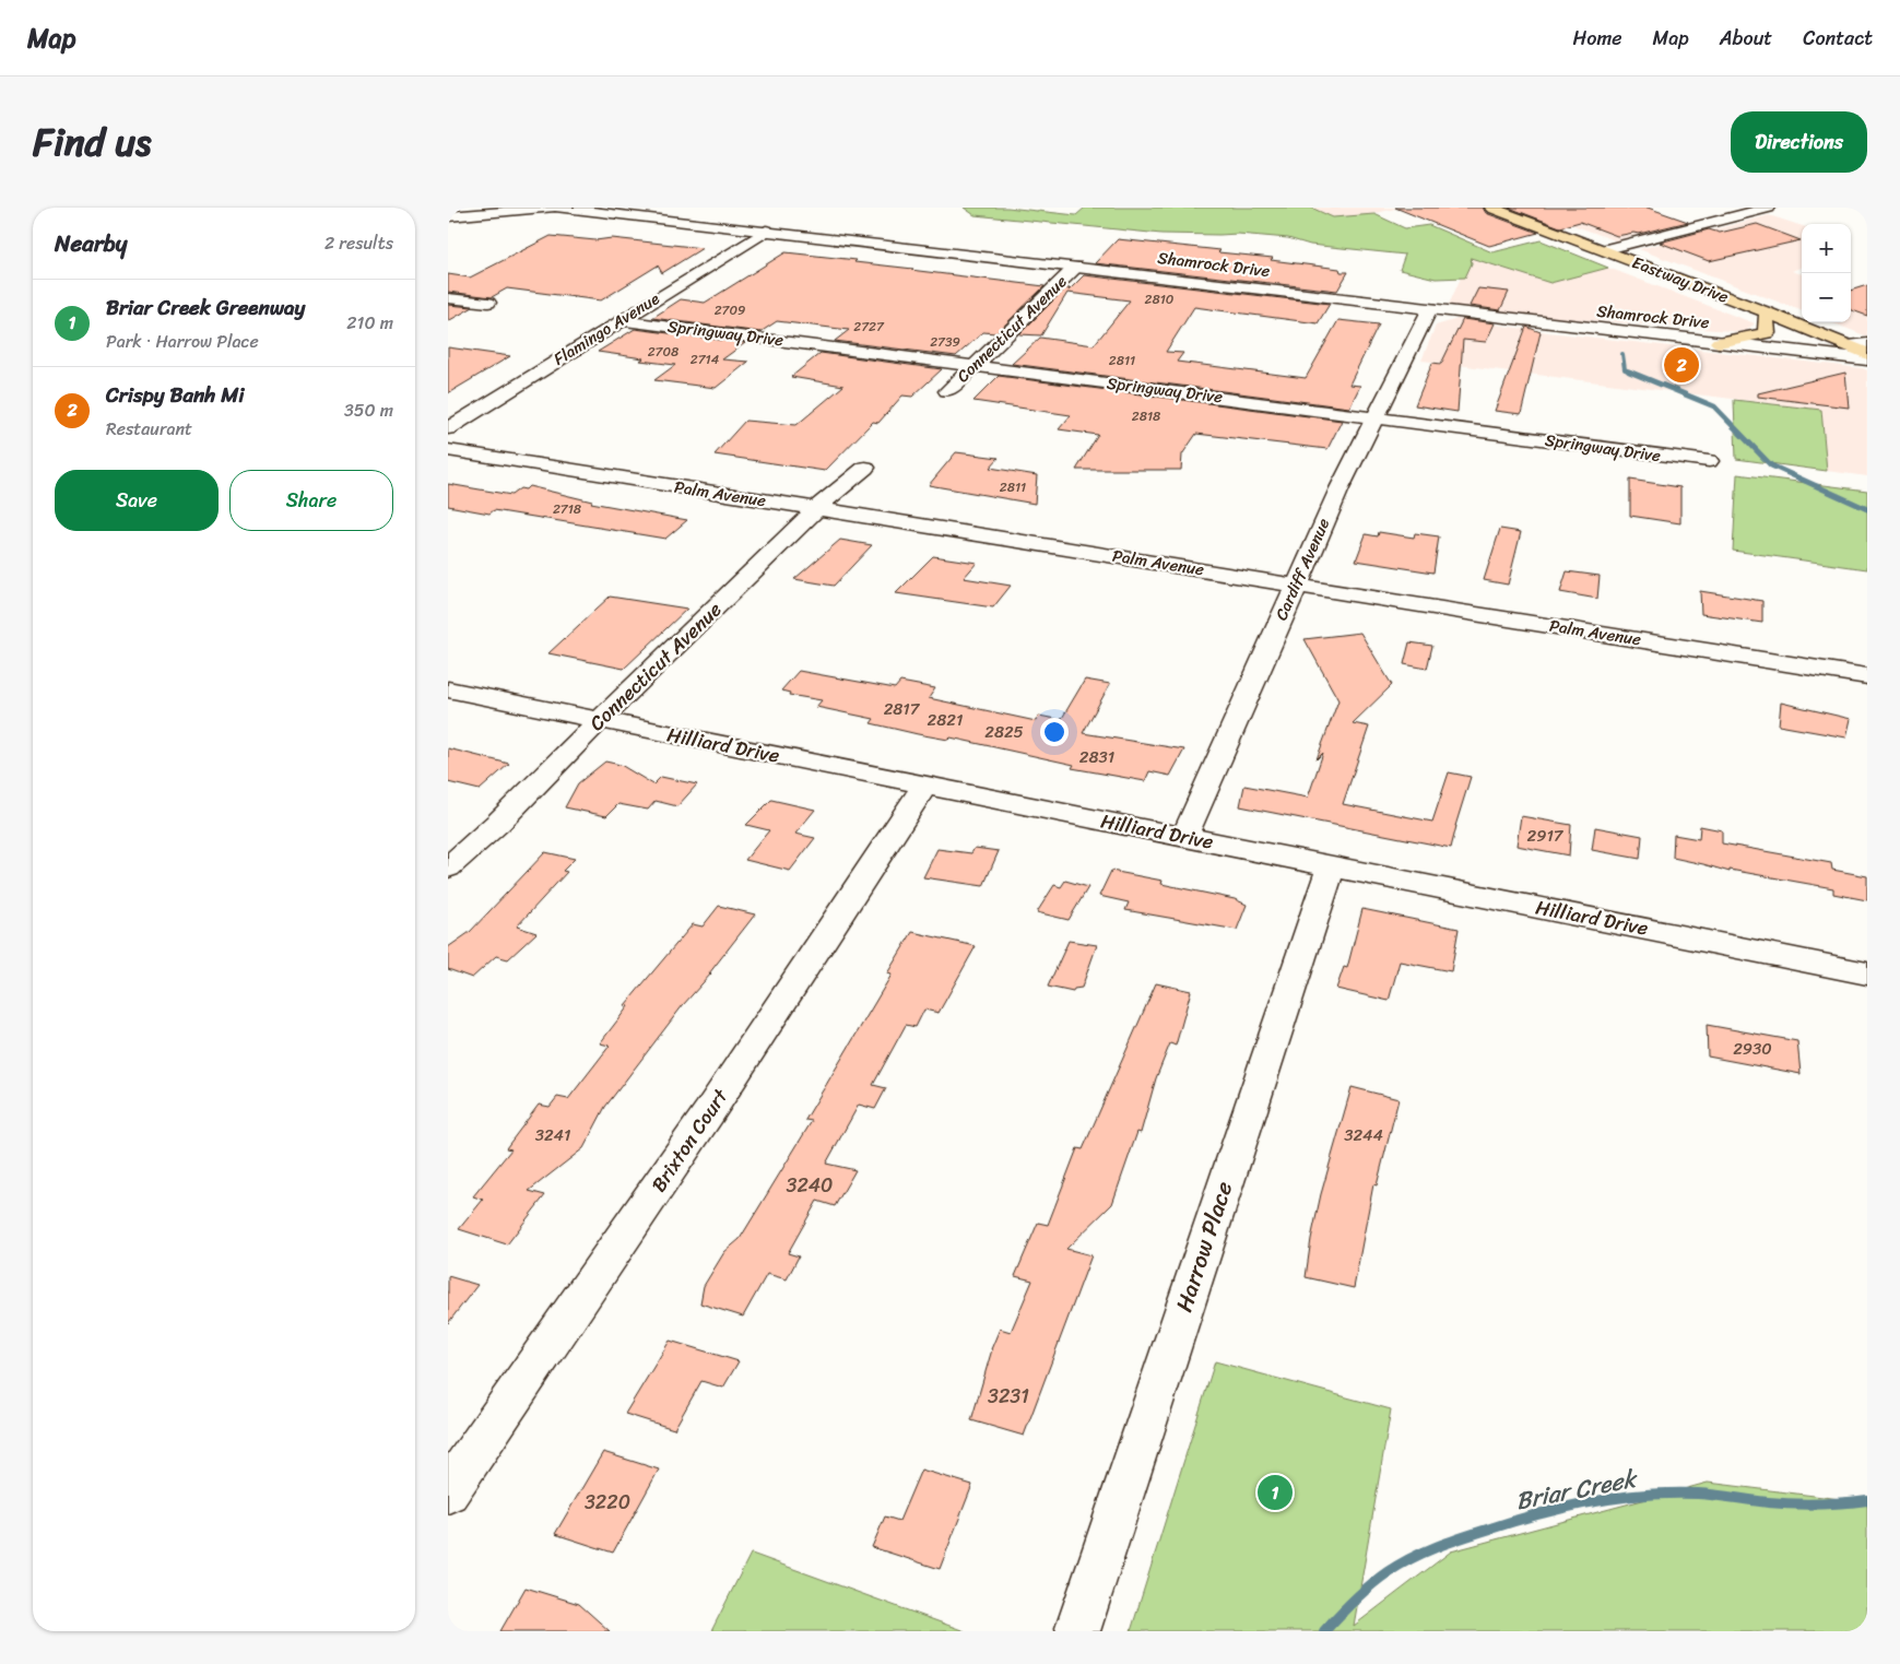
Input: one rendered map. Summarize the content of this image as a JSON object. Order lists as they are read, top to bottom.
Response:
{
  "streets": {
    "main road": ["Eastway Drive"],
    "street": [
      "Shamrock Drive",
      "Flamingo Avenue",
      "Connecticut Avenue",
      "Springway Drive",
      "Palm Avenue",
      "Cardiff Avenue",
      "Hilliard Drive",
      "Brixton Court",
      "Harrow Place"
    ]
  },
  "crossings": [
    ["Shamrock Drive", "Flamingo Avenue"],
    ["Shamrock Drive", "Connecticut Avenue"],
    ["Shamrock Drive", "Cardiff Avenue"],
    ["Flamingo Avenue", "Springway Drive"],
    ["Connecticut Avenue", "Springway Drive"],
    ["Connecticut Avenue", "Palm Avenue"],
    ["Connecticut Avenue", "Hilliard Drive"],
    ["Springway Drive", "Cardiff Avenue"],
    ["Palm Avenue", "Cardiff Avenue"],
    ["Cardiff Avenue", "Hilliard Drive"],
    ["Hilliard Drive", "Brixton Court"],
    ["Hilliard Drive", "Harrow Place"]
  ],
  "water": ["Briar Creek"],
  "house_numbers": [
    "2810",
    "2709",
    "2727",
    "2739",
    "2708",
    "2714",
    "2811",
    "2818",
    "2811",
    "2718",
    "2817",
    "2821",
    "2825",
    "2831",
    "2917",
    "2930",
    "3241",
    "3244",
    "3240",
    "3231",
    "3220"
  ],
  "page": {
    "header": "Map",
    "nav": [
      "Home",
      "Map",
      "About",
      "Contact"
    ],
    "title": "Find us",
    "buttons": [
      "Directions",
      ["Save", "Share"]
    ],
    "heading": ["Nearby", "2 results"],
    "map_buttons": ["+", "−"],
    "list": [
      {
        "mark": "1",
        "name": "Briar Creek Greenway",
        "note": "Park · Harrow Place",
        "value": "210 m"
      },
      {
        "mark": "2",
        "name": "Crispy Banh Mi",
        "note": "Restaurant",
        "value": "350 m"
      }
    ],
    "pins": ["2", "1"]
  }
}
